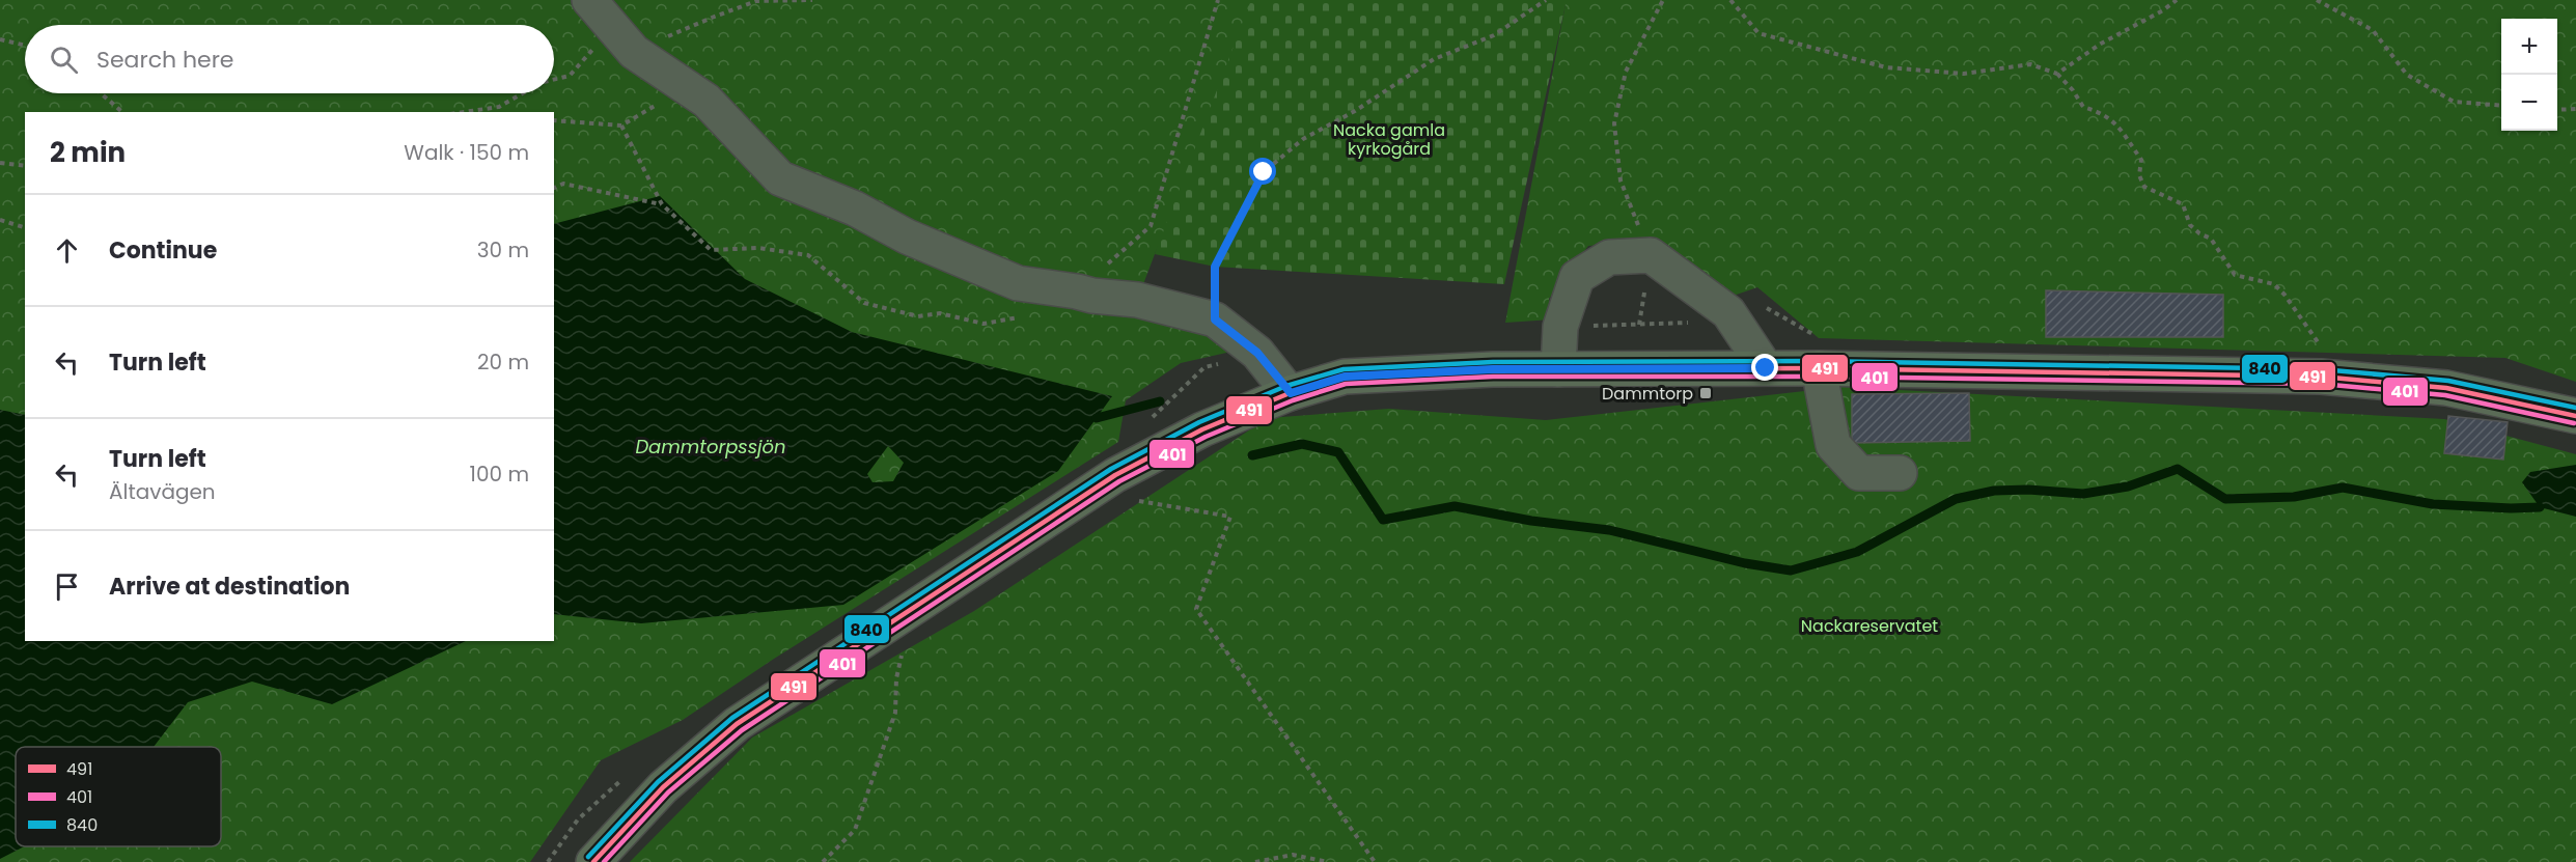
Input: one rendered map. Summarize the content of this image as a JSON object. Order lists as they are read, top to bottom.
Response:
{
  "water": ["Dammtorpssjön"],
  "parks": ["Nacka gamla kyrkogård", "Nackareservatet"],
  "places": {
    "transit": ["Dammtorp"]
  },
  "lines": ["transit line 840", "transit line 491", "transit line 401"],
  "legend": ["491", "401", "840"],
  "page": {
    "map_buttons": ["+", "−"],
    "search": "Search here",
    "heading": ["2 min", "Walk · 150 m"],
    "list": [
      ["Continue", "30 m"],
      ["Turn left", "20 m"],
      ["Turn left", "Ältavägen", "100 m"],
      "Arrive at destination"
    ]
  }
}
